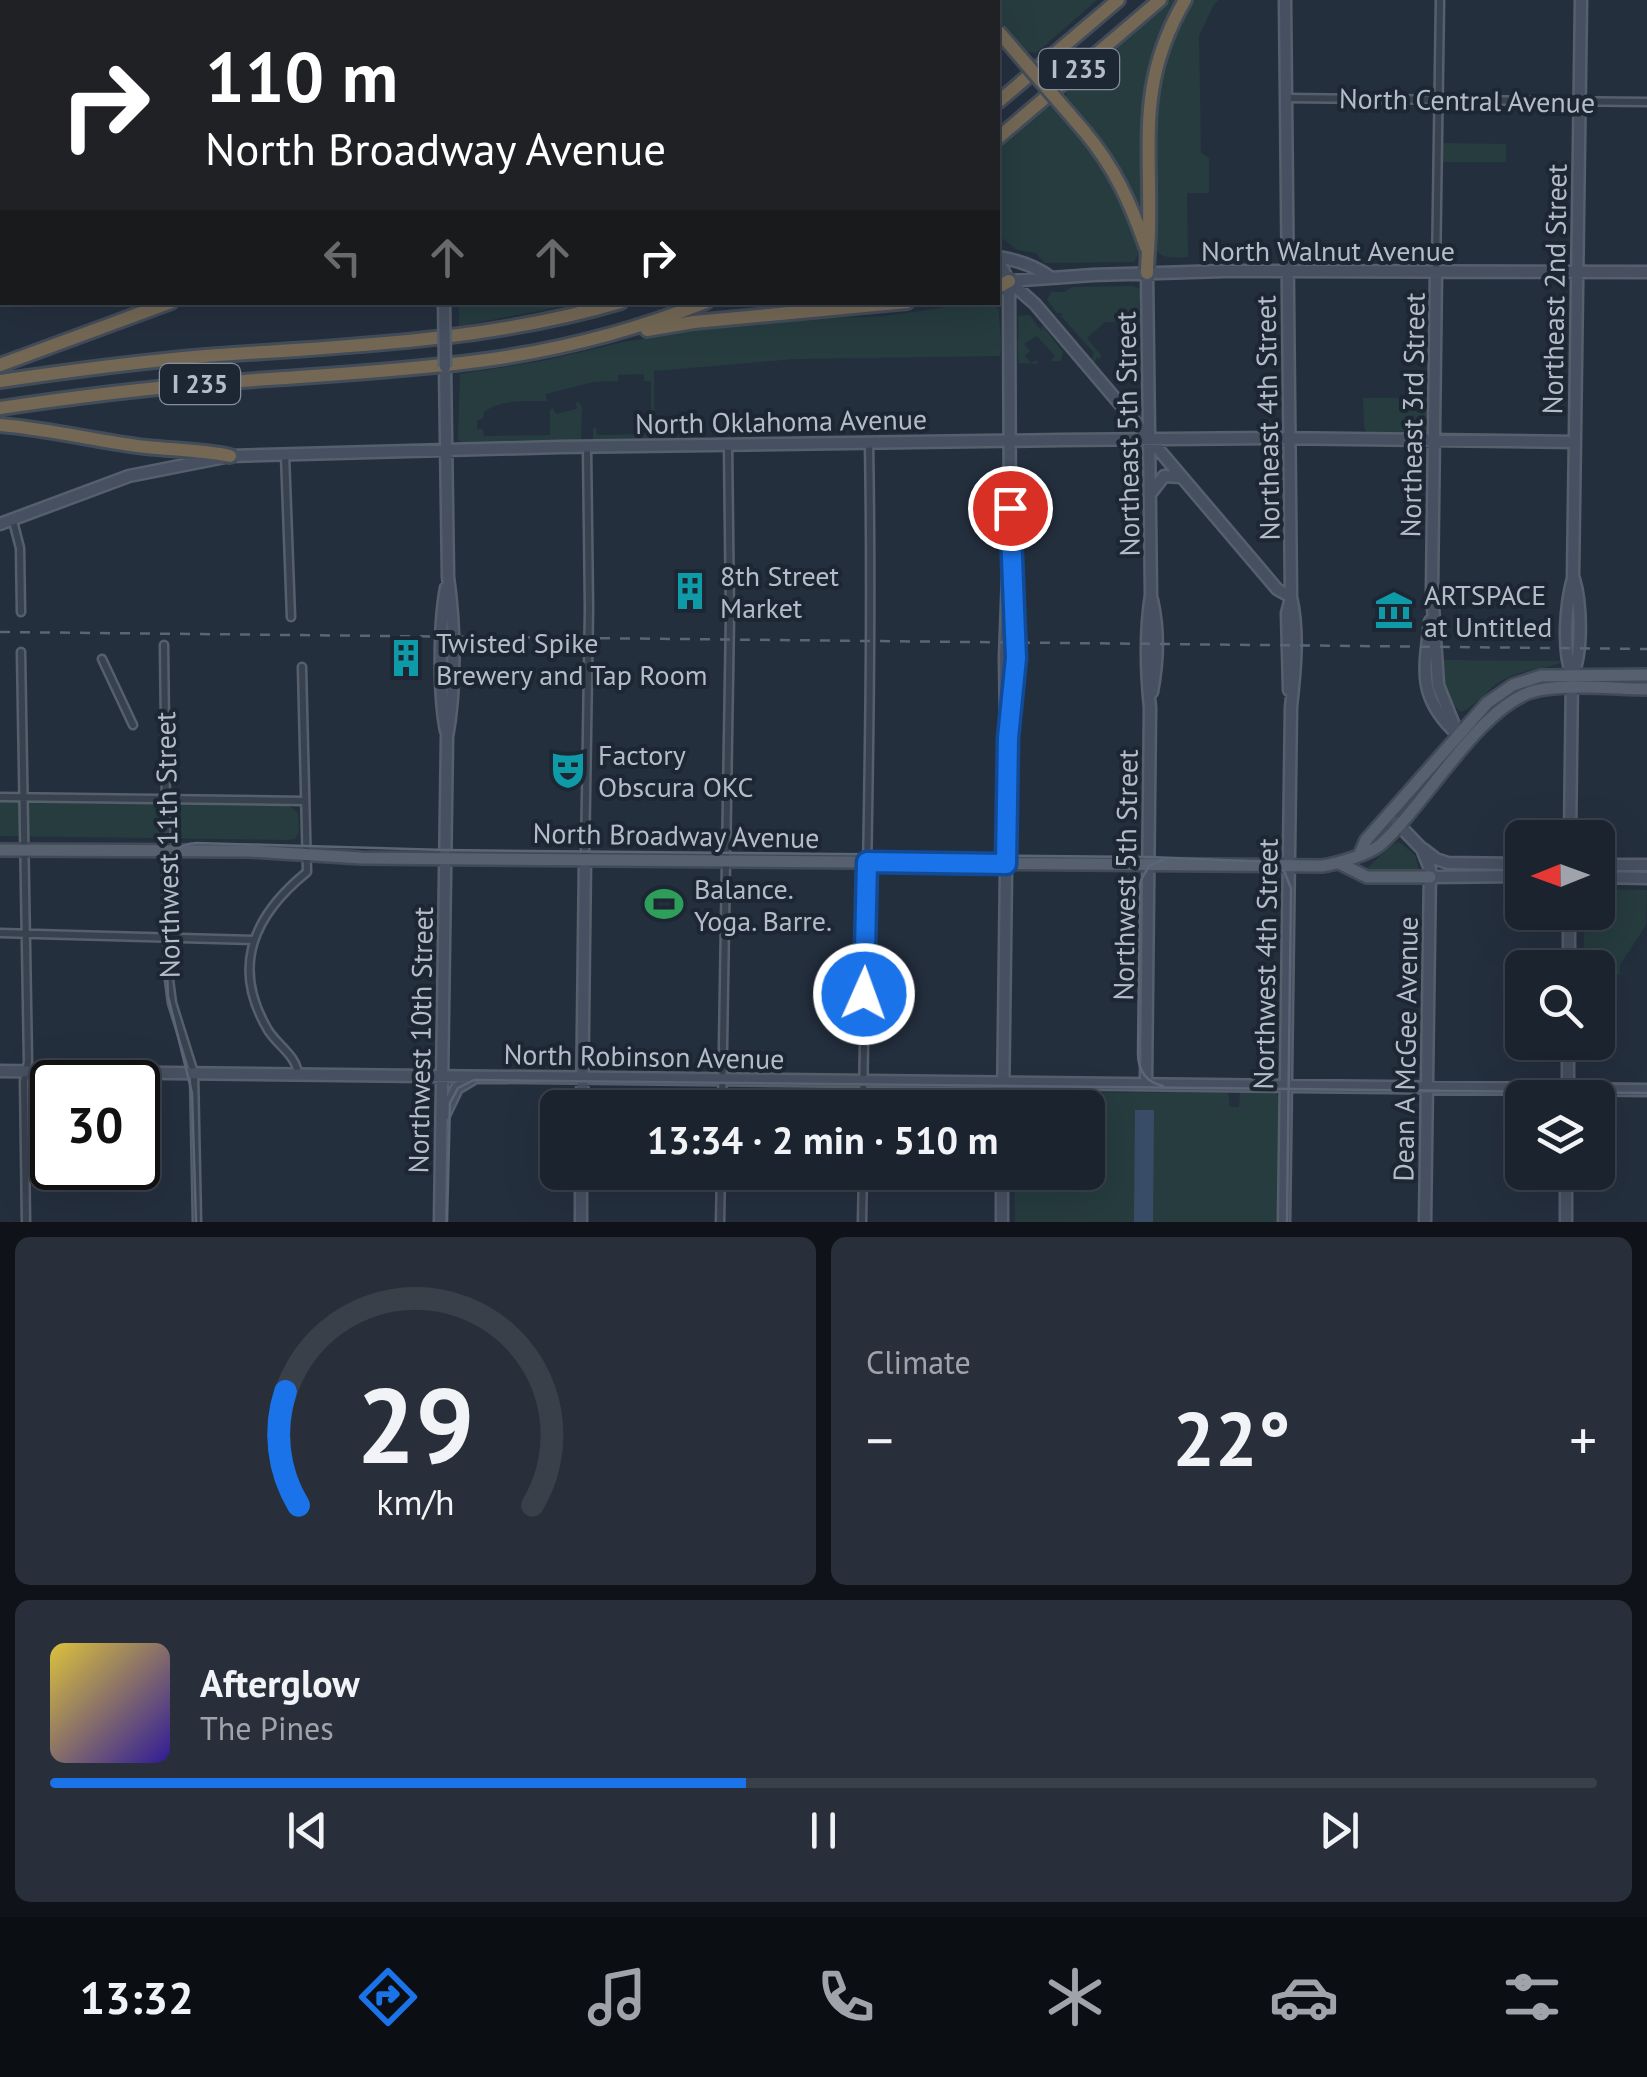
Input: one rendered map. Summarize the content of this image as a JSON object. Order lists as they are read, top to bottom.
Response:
{
  "streets": {
    "highway": ["I 235"],
    "main road": ["North Broadway Avenue"],
    "street": [
      "North Central Avenue",
      "North Walnut Avenue",
      "Northeast 2nd Street",
      "Northeast 3rd Street",
      "Northeast 4th Street",
      "North Oklahoma Avenue",
      "Northeast 5th Street",
      "Northwest 11th Street",
      "Northwest 5th Street",
      "Northwest 4th Street",
      "Northwest 10th Street",
      "Dean A McGee Avenue",
      "North Robinson Avenue"
    ]
  },
  "crossings": [
    ["North Central Avenue", "Northeast 2nd Street"],
    ["North Central Avenue", "Northeast 3rd Street"],
    ["North Central Avenue", "Northeast 4th Street"],
    ["North Walnut Avenue", "Northeast 2nd Street"],
    ["North Walnut Avenue", "Northeast 3rd Street"],
    ["North Walnut Avenue", "Northeast 4th Street"],
    ["North Walnut Avenue", "Northeast 5th Street"],
    ["Northeast 2nd Street", "North Oklahoma Avenue"],
    ["Northeast 3rd Street", "North Oklahoma Avenue"],
    ["Northeast 3rd Street", "North Broadway Avenue"],
    ["Northeast 4th Street", "North Oklahoma Avenue"],
    ["Northeast 4th Street", "Northwest 4th Street"],
    ["North Oklahoma Avenue", "Northeast 5th Street"],
    ["North Oklahoma Avenue", "Northwest 10th Street"],
    ["Northeast 5th Street", "Northwest 5th Street"],
    ["North Broadway Avenue", "Northwest 11th Street"],
    ["North Broadway Avenue", "Northwest 5th Street"],
    ["North Broadway Avenue", "Northwest 4th Street"],
    ["North Broadway Avenue", "Northwest 10th Street"],
    ["North Broadway Avenue", "Dean A McGee Avenue"],
    ["Northwest 11th Street", "North Robinson Avenue"],
    ["Northwest 5th Street", "North Robinson Avenue"],
    ["Northwest 4th Street", "North Robinson Avenue"],
    ["Northwest 10th Street", "North Robinson Avenue"],
    ["Dean A McGee Avenue", "North Robinson Avenue"]
  ],
  "places": {
    "building": ["8th Street Market", "Twisted Spike Brewery and Tap Room"],
    "museum": ["ARTSPACE at Untitled"],
    "theatre": ["Factory Obscura OKC"],
    "sports": ["Balance. Yoga. Barre."]
  },
  "north": "left",
  "page": {
    "turn": ["110 m", "North Broadway Avenue"],
    "limit": "30",
    "trip": "13:34 · 2 min · 510 m",
    "tile": "Climate",
    "heat": ["−", "22°", "+"],
    "song": ["Afterglow", "The Pines"],
    "tabs": "13:32",
    "gauge": ["29", "km/h"]
  }
}
